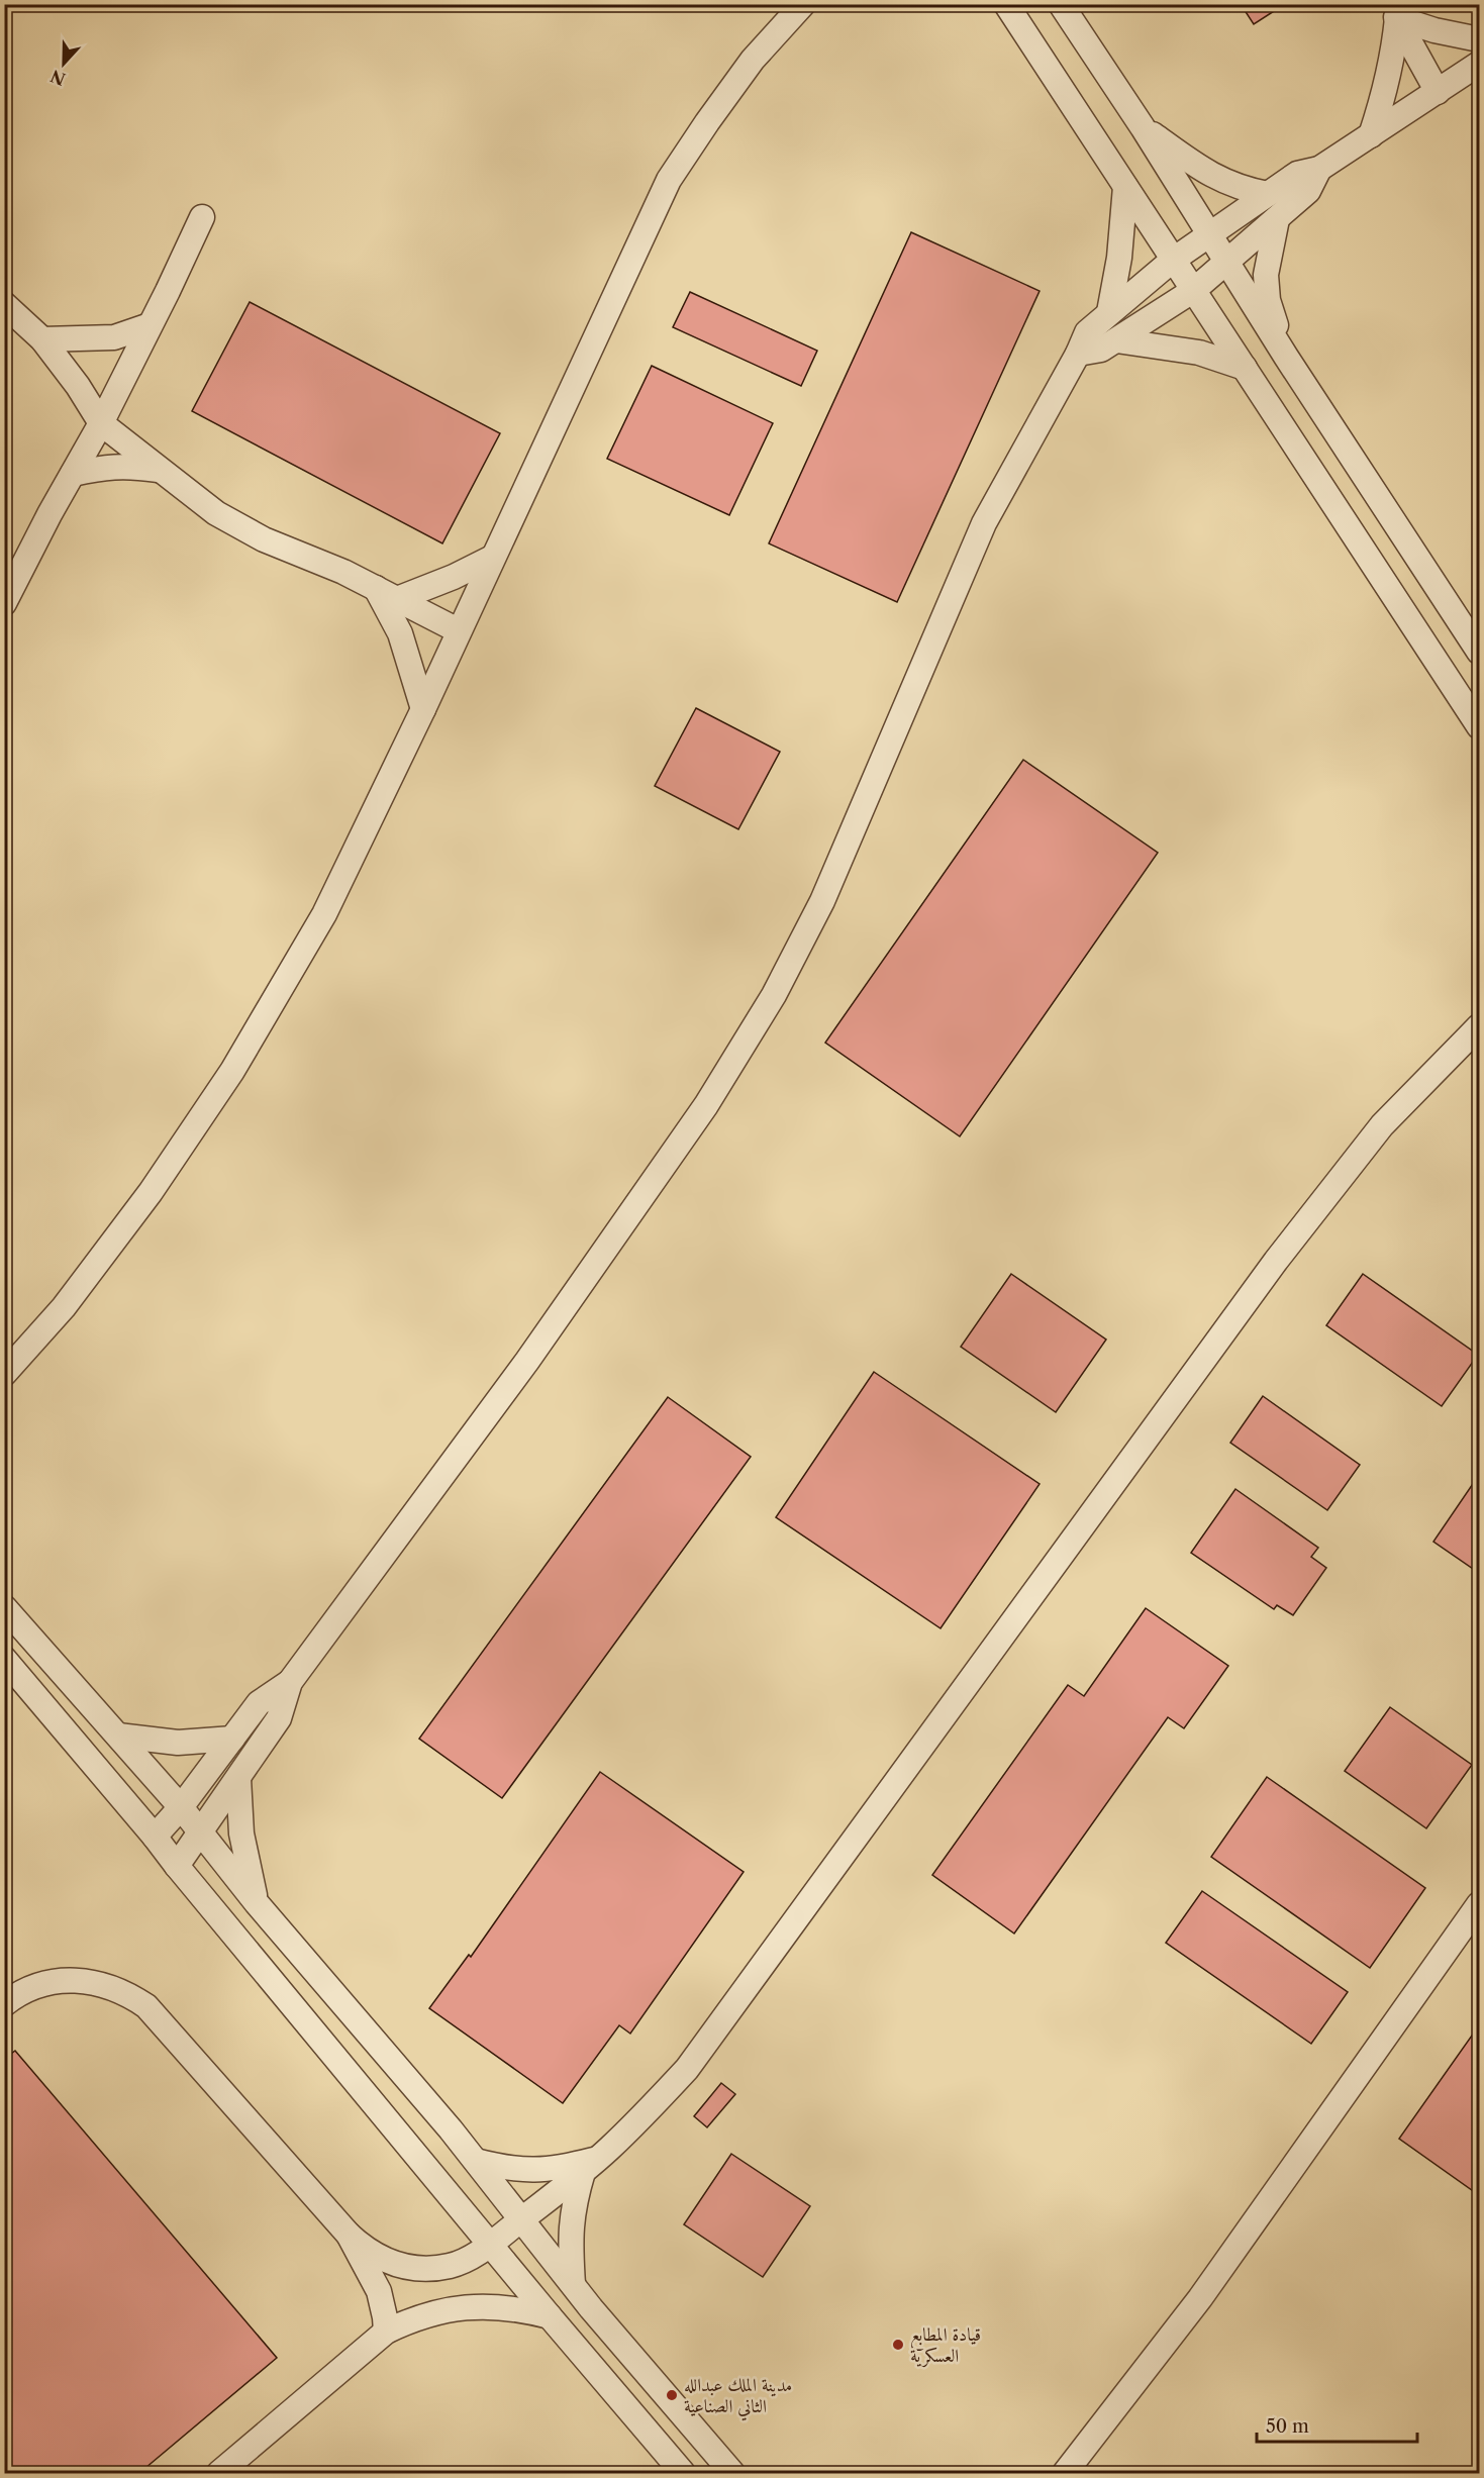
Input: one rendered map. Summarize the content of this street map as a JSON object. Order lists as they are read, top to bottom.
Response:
{
  "places": ["قيادة المطابع العسكرية", "مدينة الملك عبدالله الثاني الصناعية"],
  "scale_bar": "50 m",
  "north": "bottom"
}
